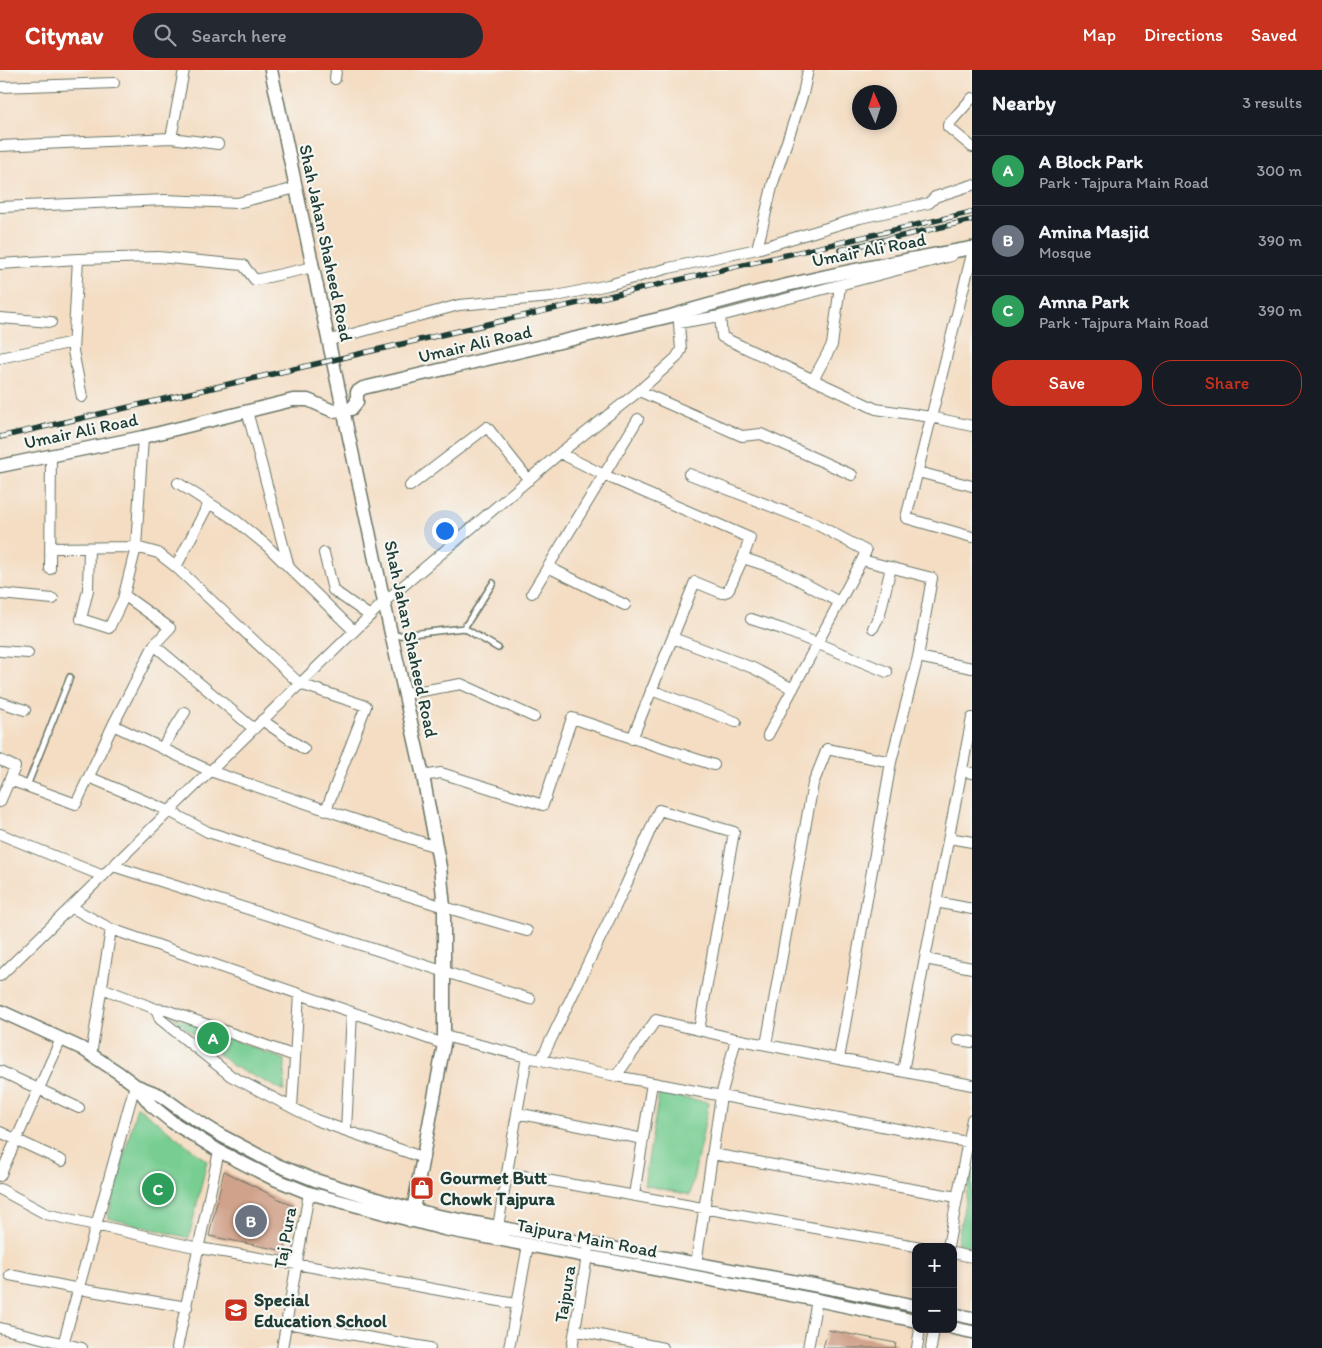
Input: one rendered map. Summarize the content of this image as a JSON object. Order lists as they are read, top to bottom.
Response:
{
  "streets": {
    "street": [
      "Shah Jahan Shaheed Road",
      "Umair Ali Road",
      "Taj Pura",
      "Tajpura Main Road",
      "Tajpura"
    ]
  },
  "crossings": [
    ["Shah Jahan Shaheed Road", "Umair Ali Road"],
    ["Shah Jahan Shaheed Road", "Tajpura Main Road"],
    ["Taj Pura", "Tajpura Main Road"],
    ["Tajpura Main Road", "Tajpura"]
  ],
  "places": {
    "shop": ["Gourmet Butt Chowk Tajpura"],
    "school or university": ["Special Education School"]
  },
  "north": "top",
  "page": {
    "header": "Citynav",
    "search": "Search here",
    "nav": ["Map", "Directions", "Saved"],
    "heading": ["Nearby", "3 results"],
    "list": [
      {
        "mark": "A",
        "name": "A Block Park",
        "note": "Park · Tajpura Main Road",
        "value": "300 m"
      },
      {
        "mark": "B",
        "name": "Amina Masjid",
        "note": "Mosque",
        "value": "390 m"
      },
      {
        "mark": "C",
        "name": "Amna Park",
        "note": "Park · Tajpura Main Road",
        "value": "390 m"
      }
    ],
    "buttons": ["Save", "Share"],
    "pins": ["A", "C", "B"],
    "map_buttons": ["+", "−"]
  }
}
